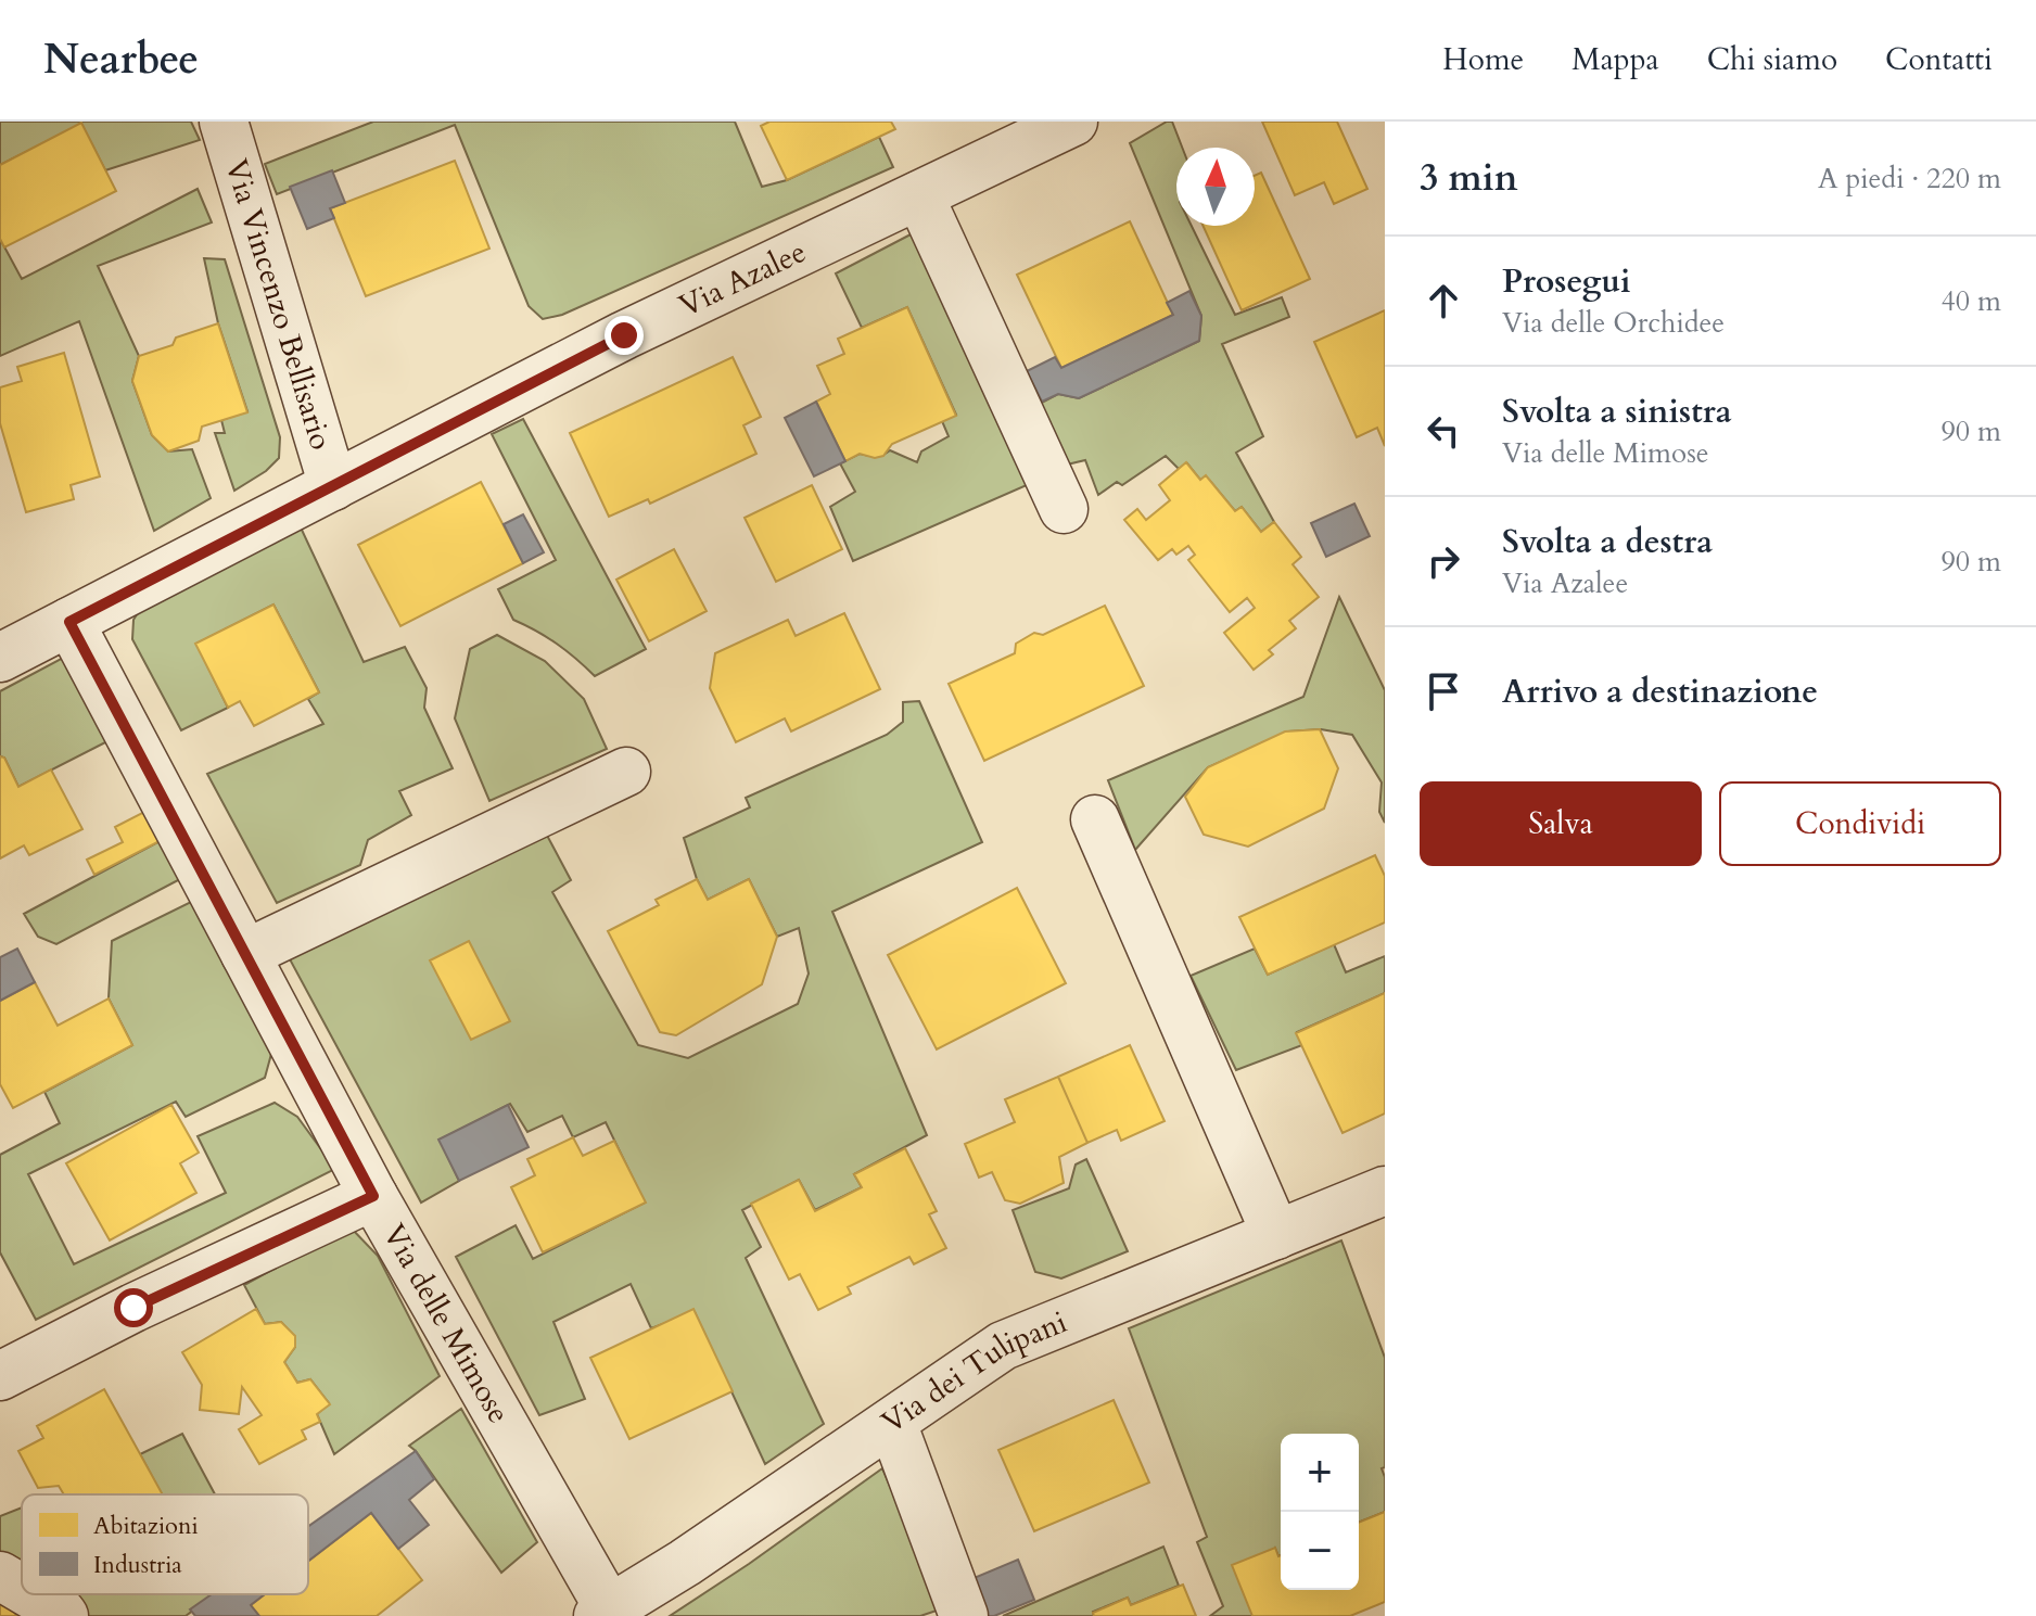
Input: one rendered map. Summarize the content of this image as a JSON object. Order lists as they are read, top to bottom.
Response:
{
  "streets": {
    "street": [
      "Via Azalee",
      "Via Vincenzo Bellisario",
      "Via delle Mimose",
      "Via dei Tulipani"
    ]
  },
  "crossings": [
    ["Via Azalee", "Via Vincenzo Bellisario"],
    ["Via Azalee", "Via delle Mimose"],
    ["Via delle Mimose", "Via dei Tulipani"]
  ],
  "legend": ["Abitazioni", "Industria"],
  "north": "top",
  "page": {
    "header": "Nearbee",
    "nav": [
      "Home",
      "Mappa",
      "Chi siamo",
      "Contatti"
    ],
    "heading": ["3 min", "A piedi · 220 m"],
    "list": [
      ["Prosegui", "Via delle Orchidee", "40 m"],
      ["Svolta a sinistra", "Via delle Mimose", "90 m"],
      ["Svolta a destra", "Via Azalee", "90 m"],
      "Arrivo a destinazione"
    ],
    "buttons": ["Salva", "Condividi"],
    "map_buttons": ["+", "−"]
  }
}
